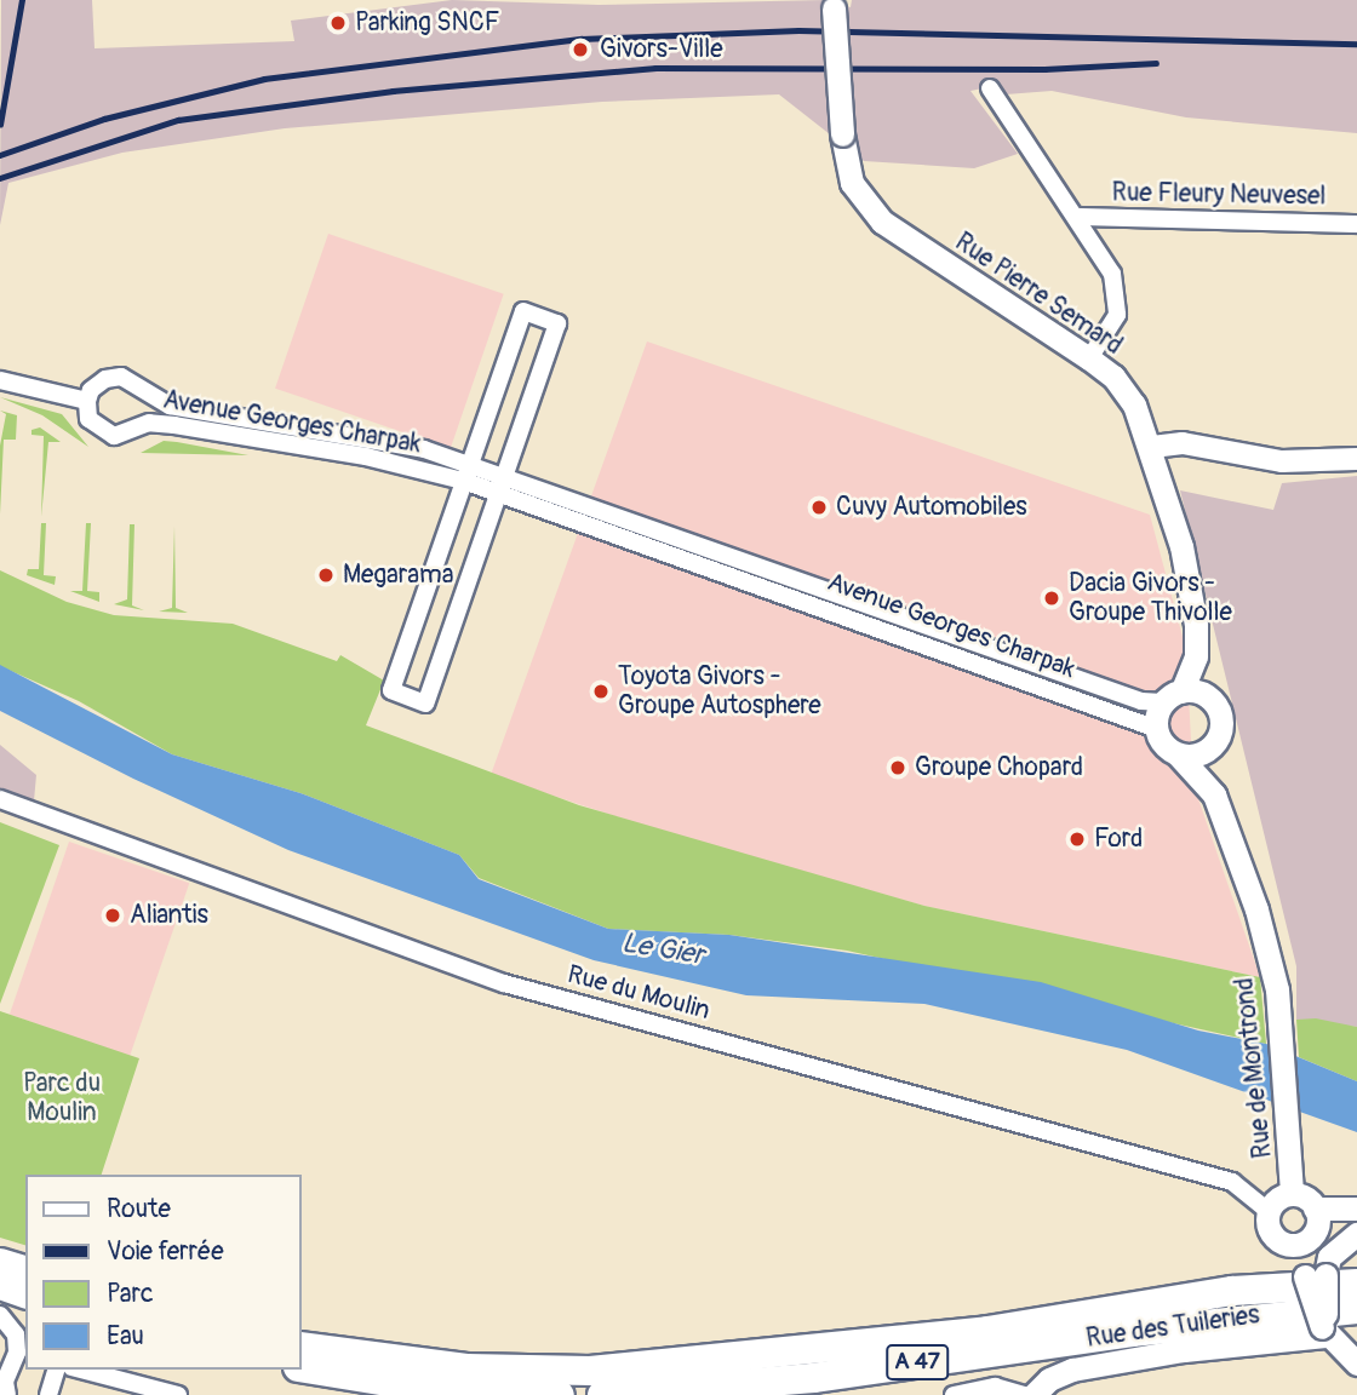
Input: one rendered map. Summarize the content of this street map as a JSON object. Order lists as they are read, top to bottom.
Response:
{
  "streets": {
    "highway": ["A 47"],
    "main road": ["Rue Pierre Semard", "Rue de Montrond", "Rue des Tuileries"],
    "street": ["Rue Fleury Neuvesel", "Avenue Georges Charpak", "Rue du Moulin"]
  },
  "crossings": [
    ["Rue Pierre Semard", "Avenue Georges Charpak"],
    ["Rue Pierre Semard", "Rue de Montrond"],
    ["Avenue Georges Charpak", "Rue de Montrond"],
    ["Rue du Moulin", "Rue de Montrond"]
  ],
  "water": ["Le Gier"],
  "parks": ["Parc du Moulin"],
  "places": [
    "Parking SNCF",
    "Givors-Ville",
    "Cuvy Automobiles",
    "Megarama",
    "Dacia Givors - Groupe Thivolle",
    "Toyota Givors - Groupe Autosphere",
    "Groupe Chopard",
    "Ford",
    "Aliantis"
  ],
  "legend": [
    "Route",
    "Voie ferrée",
    "Parc",
    "Eau"
  ]
}
